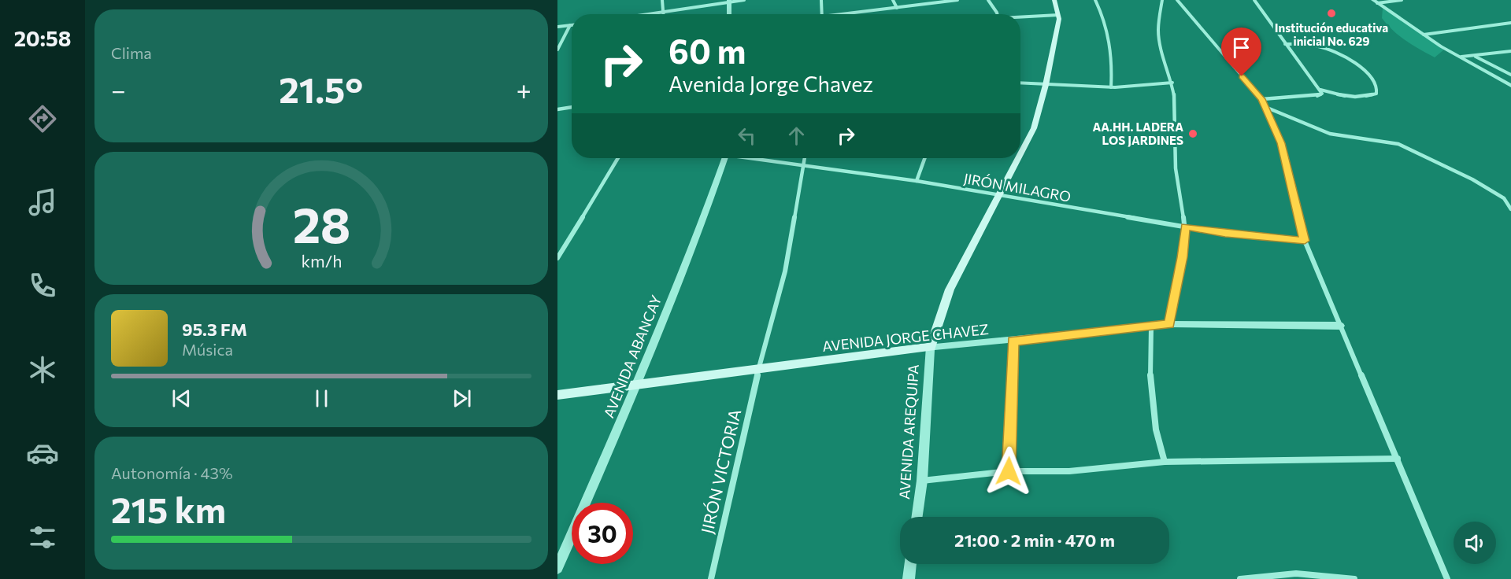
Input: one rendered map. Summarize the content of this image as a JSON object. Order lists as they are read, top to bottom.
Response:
{
  "streets": {
    "main road": ["AVENIDA JORGE CHAVEZ", "AVENIDA AREQUIPA"],
    "street": ["JIRÓN MILAGRO", "AVENIDA ABANCAY", "JIRÓN VICTORIA"]
  },
  "crossings": [
    ["JIRÓN MILAGRO", "AVENIDA AREQUIPA"],
    ["JIRÓN MILAGRO", "JIRÓN VICTORIA"],
    ["AVENIDA JORGE CHAVEZ", "AVENIDA ABANCAY"],
    ["AVENIDA JORGE CHAVEZ", "AVENIDA AREQUIPA"],
    ["AVENIDA JORGE CHAVEZ", "JIRÓN VICTORIA"]
  ],
  "places": ["Institución educativa inicial No. 629", "AA.HH. LADERA LOS JARDINES"],
  "page": {
    "tabs": "20:58",
    "tile": [
      "Clima",
      ["Autonomía · 43%", "215 km"]
    ],
    "turn": ["60 m", "Avenida Jorge Chavez"],
    "heat": ["−", "21.5°", "+"],
    "song": ["95.3 FM", "Música"],
    "limit": "30",
    "trip": "21:00 · 2 min · 470 m",
    "gauge": ["28", "km/h"]
  }
}
